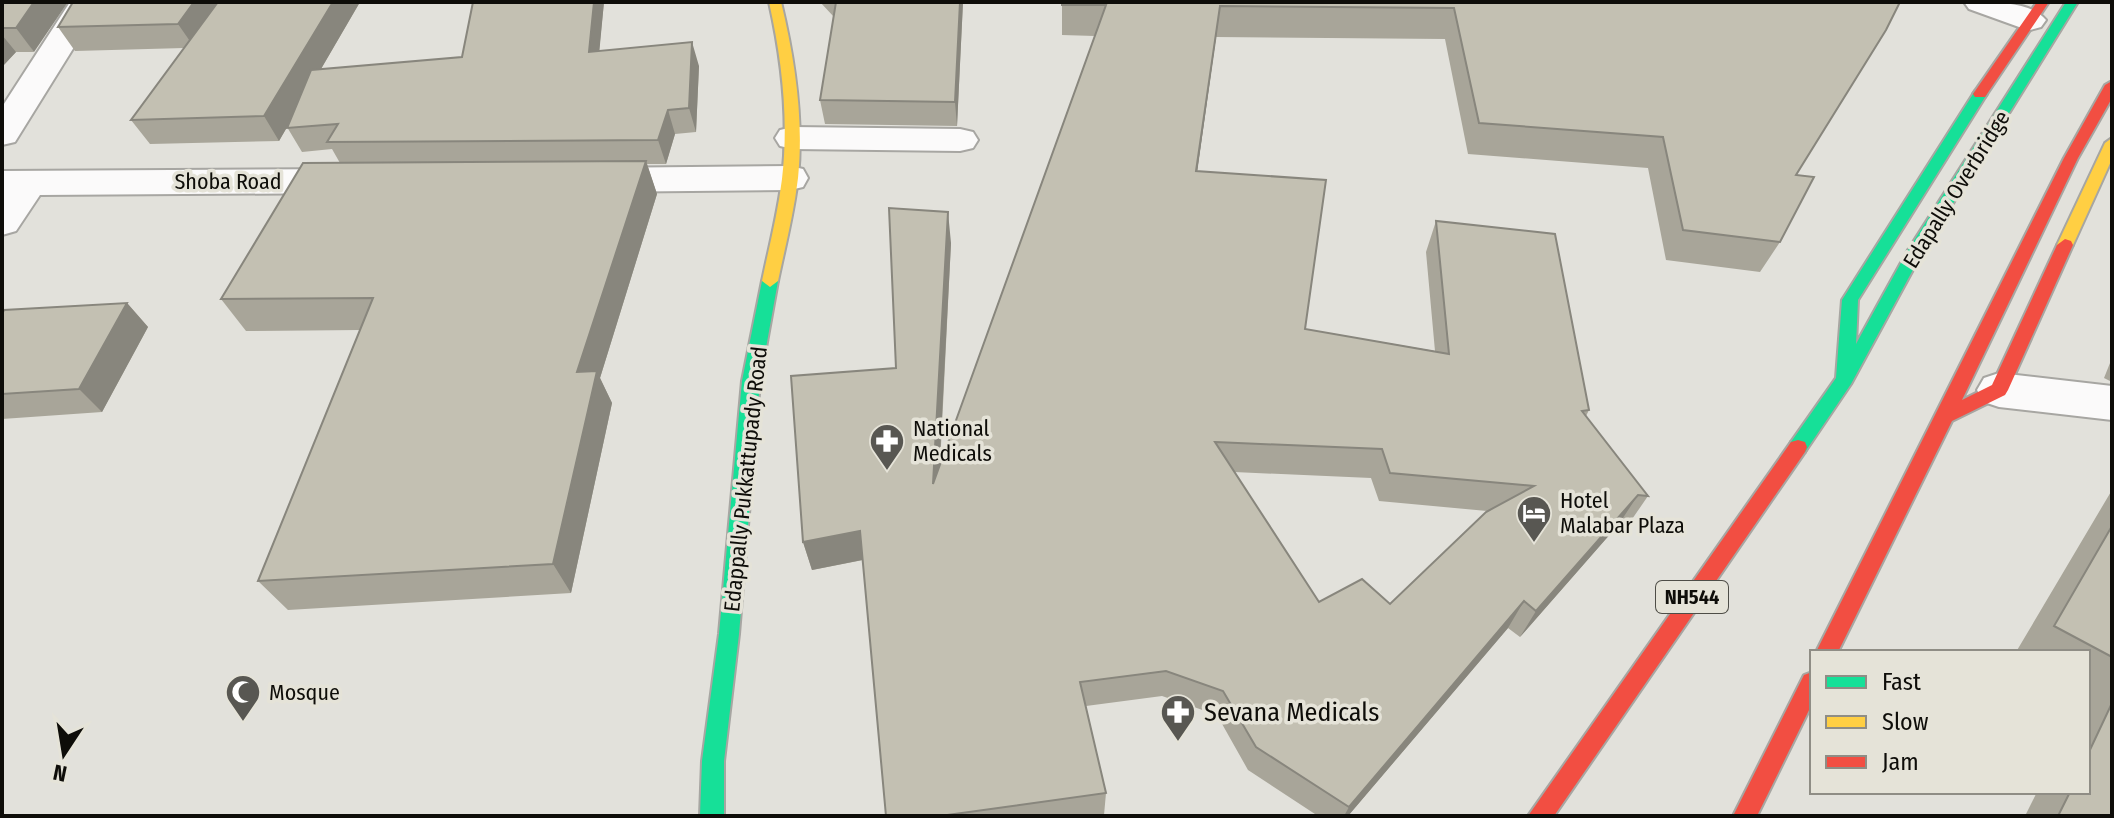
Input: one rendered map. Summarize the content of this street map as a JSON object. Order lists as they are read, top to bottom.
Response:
{
  "streets": {
    "main road": ["Edapally Overbridge", "Edappally Pukkattupady Road", "NH544"],
    "street": ["Shoba Road"]
  },
  "crossings": [
    ["Edapally Overbridge", "NH544"]
  ],
  "places": {
    "pharmacy": ["National Medicals", "Sevana Medicals"],
    "hotel": ["Hotel Malabar Plaza"],
    "mosque": ["Mosque"]
  },
  "legend": ["Fast", "Slow", "Jam"],
  "north": "bottom"
}
